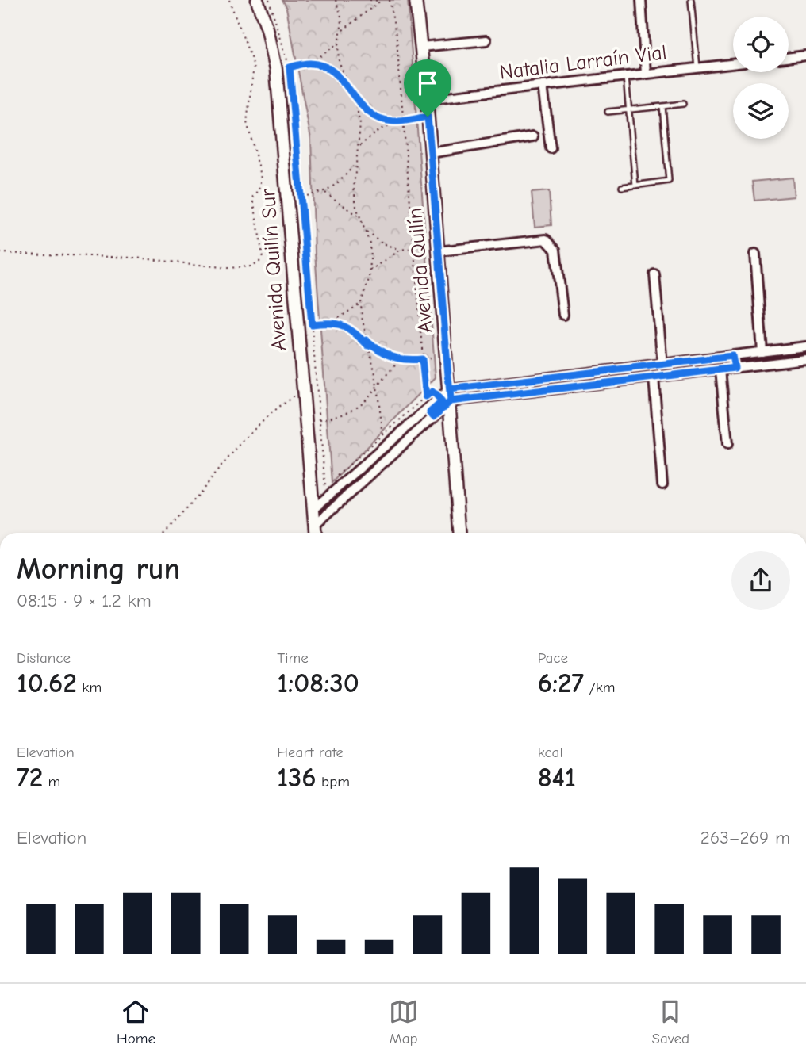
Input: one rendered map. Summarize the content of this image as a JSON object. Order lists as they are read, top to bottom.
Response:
{
  "streets": {
    "street": ["Natalia Larraín Vial", "Avenida Quilín Sur", "Avenida Quilín"]
  },
  "crossings": [
    ["Natalia Larraín Vial", "Avenida Quilín"]
  ],
  "page": {
    "heading": ["Morning run", "08:15 · 9 × 1.2 km"],
    "stats": [
      ["Distance", "10.62 km"],
      ["Time", "1:08:30"],
      ["Pace", "6:27 /km"],
      ["Elevation", "72 m"],
      ["Heart rate", "136 bpm"],
      ["kcal", "841"]
    ],
    "chart": ["Elevation", "263–269 m"],
    "tabs": ["Home", "Map", "Saved"]
  }
}
